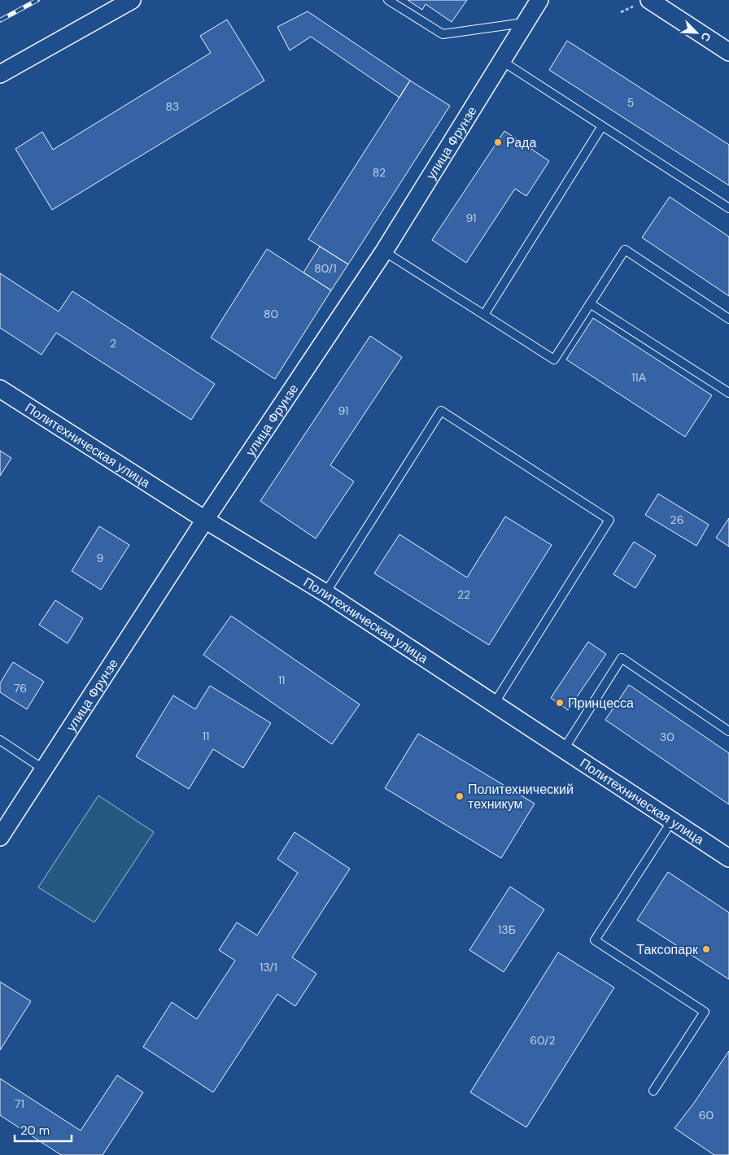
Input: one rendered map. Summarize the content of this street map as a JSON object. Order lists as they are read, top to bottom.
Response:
{
  "streets": {
    "street": ["улица Фрунзе", "Политехническая улица"]
  },
  "crossings": [
    ["улица Фрунзе", "Политехническая улица"]
  ],
  "places": [
    "Рада",
    "Принцесса",
    "Политехнический техникум",
    "Таксопарк"
  ],
  "house_numbers": [
    "5",
    "83",
    "82",
    "91",
    "80/1",
    "80",
    "2",
    "11А",
    "91",
    "26",
    "9",
    "22",
    "11",
    "76",
    "11",
    "30",
    "13Б",
    "13/1",
    "60/2",
    "71",
    "60"
  ],
  "scale_bar": "20 m",
  "north": "bottom right"
}
